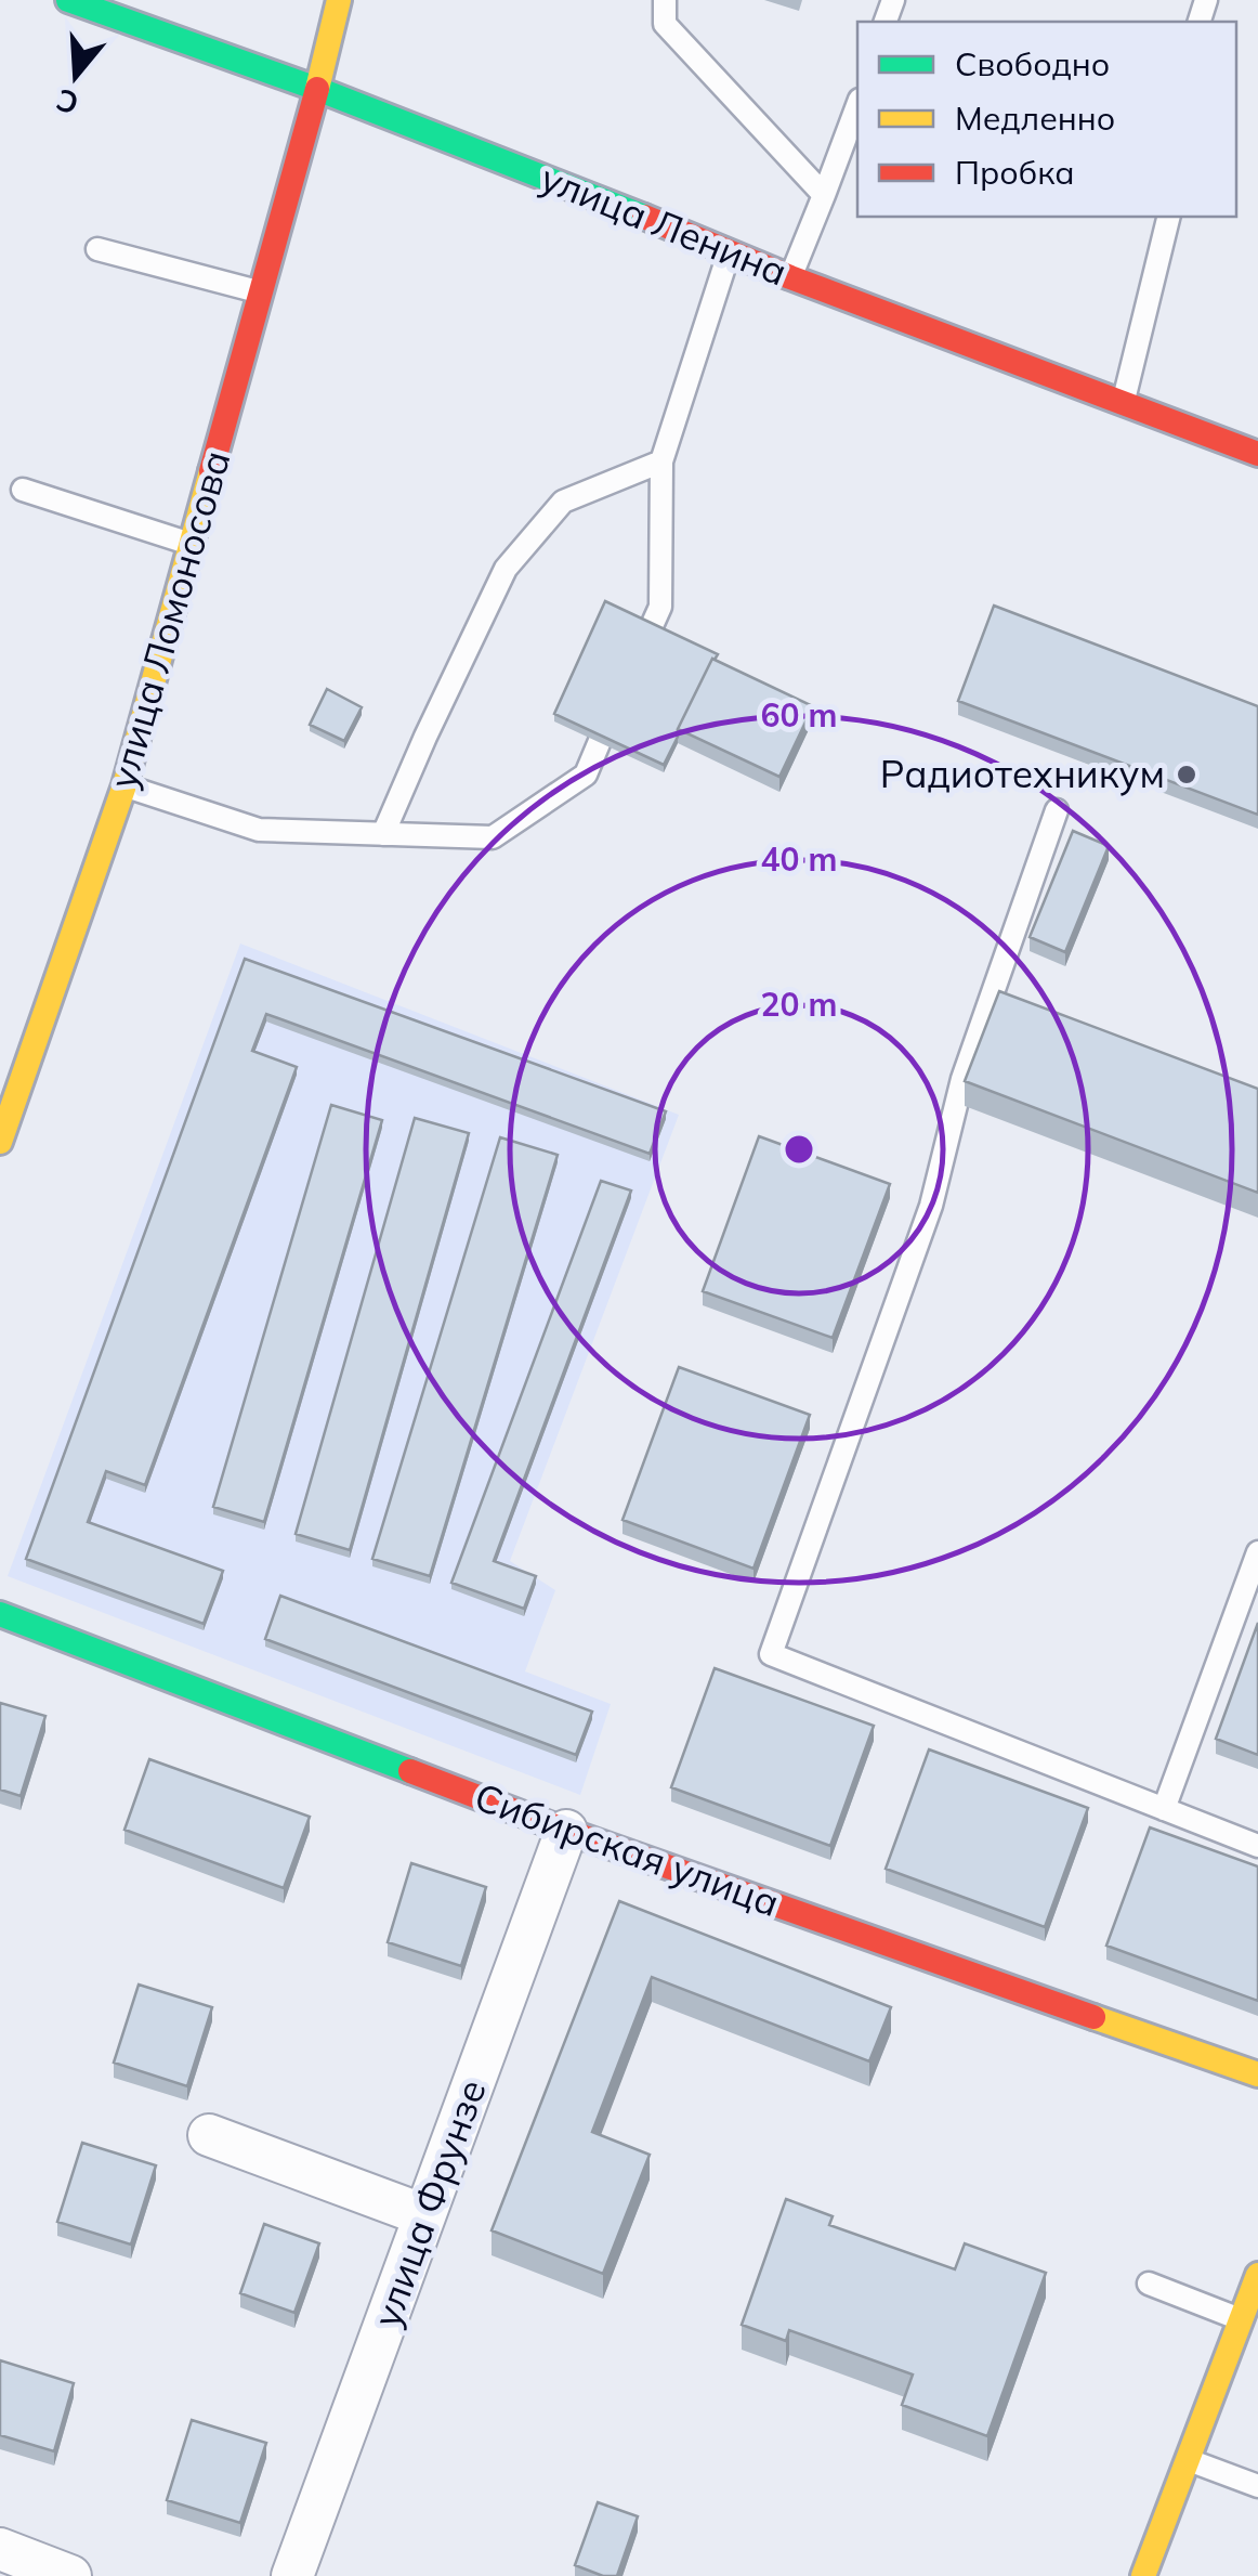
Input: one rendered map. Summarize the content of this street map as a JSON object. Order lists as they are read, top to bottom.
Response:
{
  "streets": {
    "street": [
      "улица Ленина",
      "улица Ломоносова",
      "Сибирская улица",
      "улица Фрунзе"
    ]
  },
  "crossings": [
    ["улица Ленина", "улица Ломоносова"],
    ["Сибирская улица", "улица Фрунзе"]
  ],
  "places": ["Радиотехникум"],
  "legend": ["Свободно", "Медленно", "Пробка"],
  "north": "bottom",
  "rings": ["60 m", "40 m", "20 m"]
}
